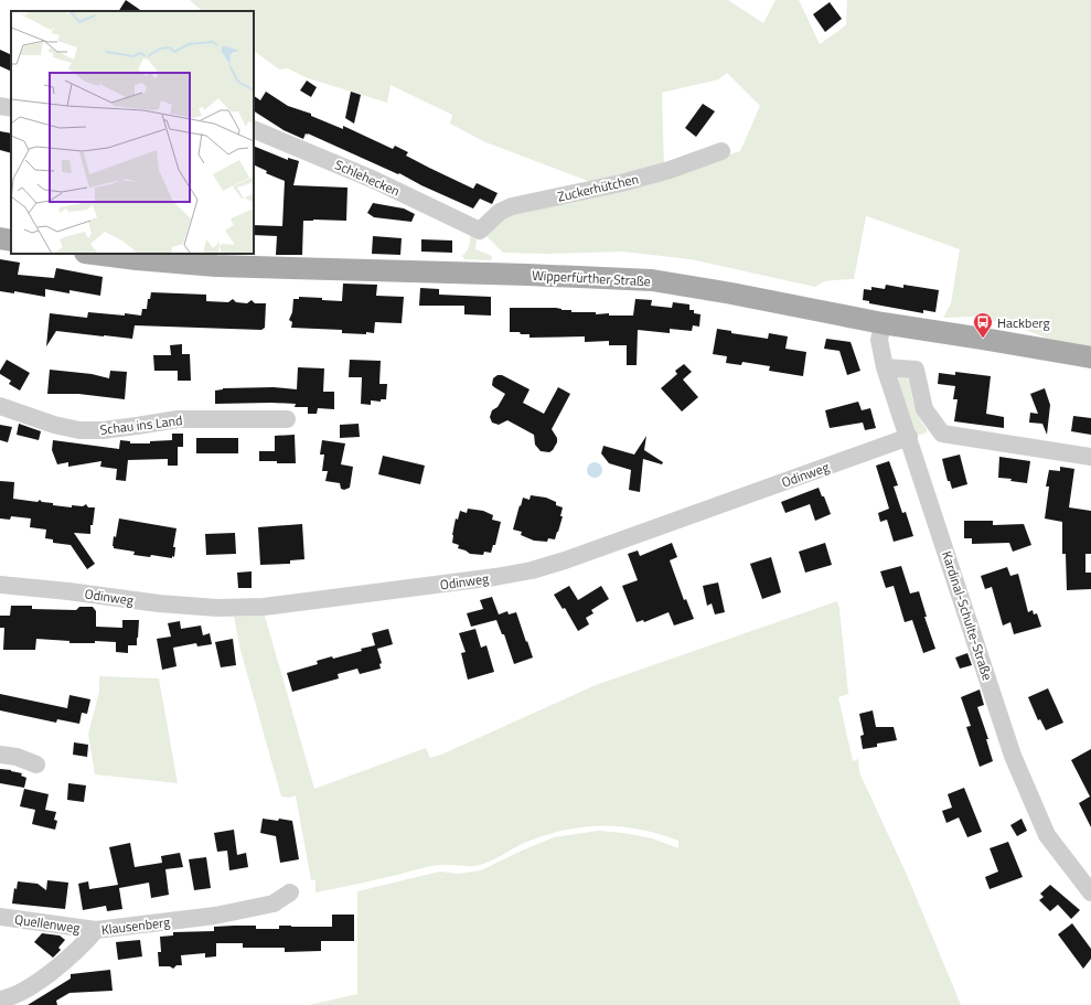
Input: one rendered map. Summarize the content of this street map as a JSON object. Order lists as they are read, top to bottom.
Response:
{
  "streets": {
    "main road": ["Wipperfürther Straße"],
    "street": [
      "Schlehecken",
      "Zuckerhütchen",
      "Schau ins Land",
      "Odinweg",
      "Kardinal-Schulte-Straße",
      "Quellenweg",
      "Klausenberg"
    ]
  },
  "crossings": [
    ["Schlehecken", "Zuckerhütchen"],
    ["Wipperfürther Straße", "Kardinal-Schulte-Straße"],
    ["Odinweg", "Kardinal-Schulte-Straße"],
    ["Quellenweg", "Klausenberg"]
  ],
  "places": {
    "bus stop": ["Hackberg"]
  }
}
